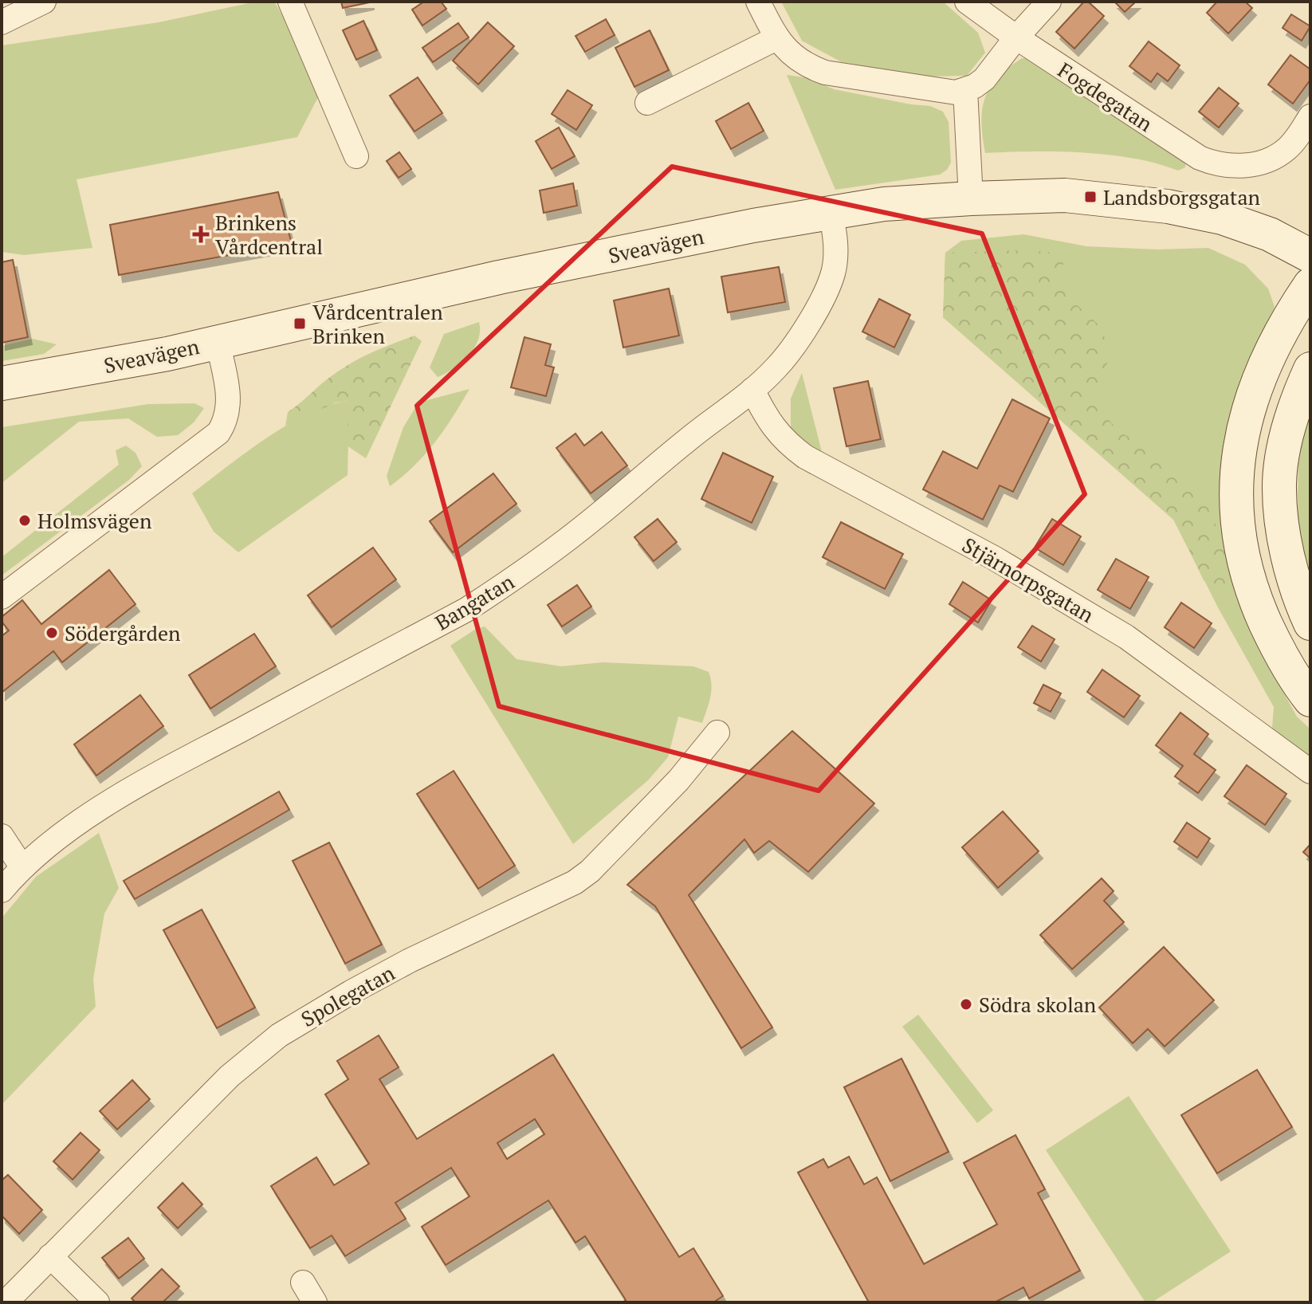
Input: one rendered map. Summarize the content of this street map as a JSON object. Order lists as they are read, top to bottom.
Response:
{
  "streets": {
    "main road": ["Sveavägen"],
    "street": [
      "Fogdegatan",
      "Stjärnorpsgatan",
      "Bangatan",
      "Spolegatan"
    ]
  },
  "crossings": [
    ["Sveavägen", "Bangatan"],
    ["Stjärnorpsgatan", "Bangatan"]
  ],
  "places": {
    "transit": ["Landsborgsgatan", "Vårdcentralen Brinken"],
    "health": ["Brinkens Vårdcentral"],
    "other": ["Holmsvägen", "Södergården", "Södra skolan"]
  }
}
